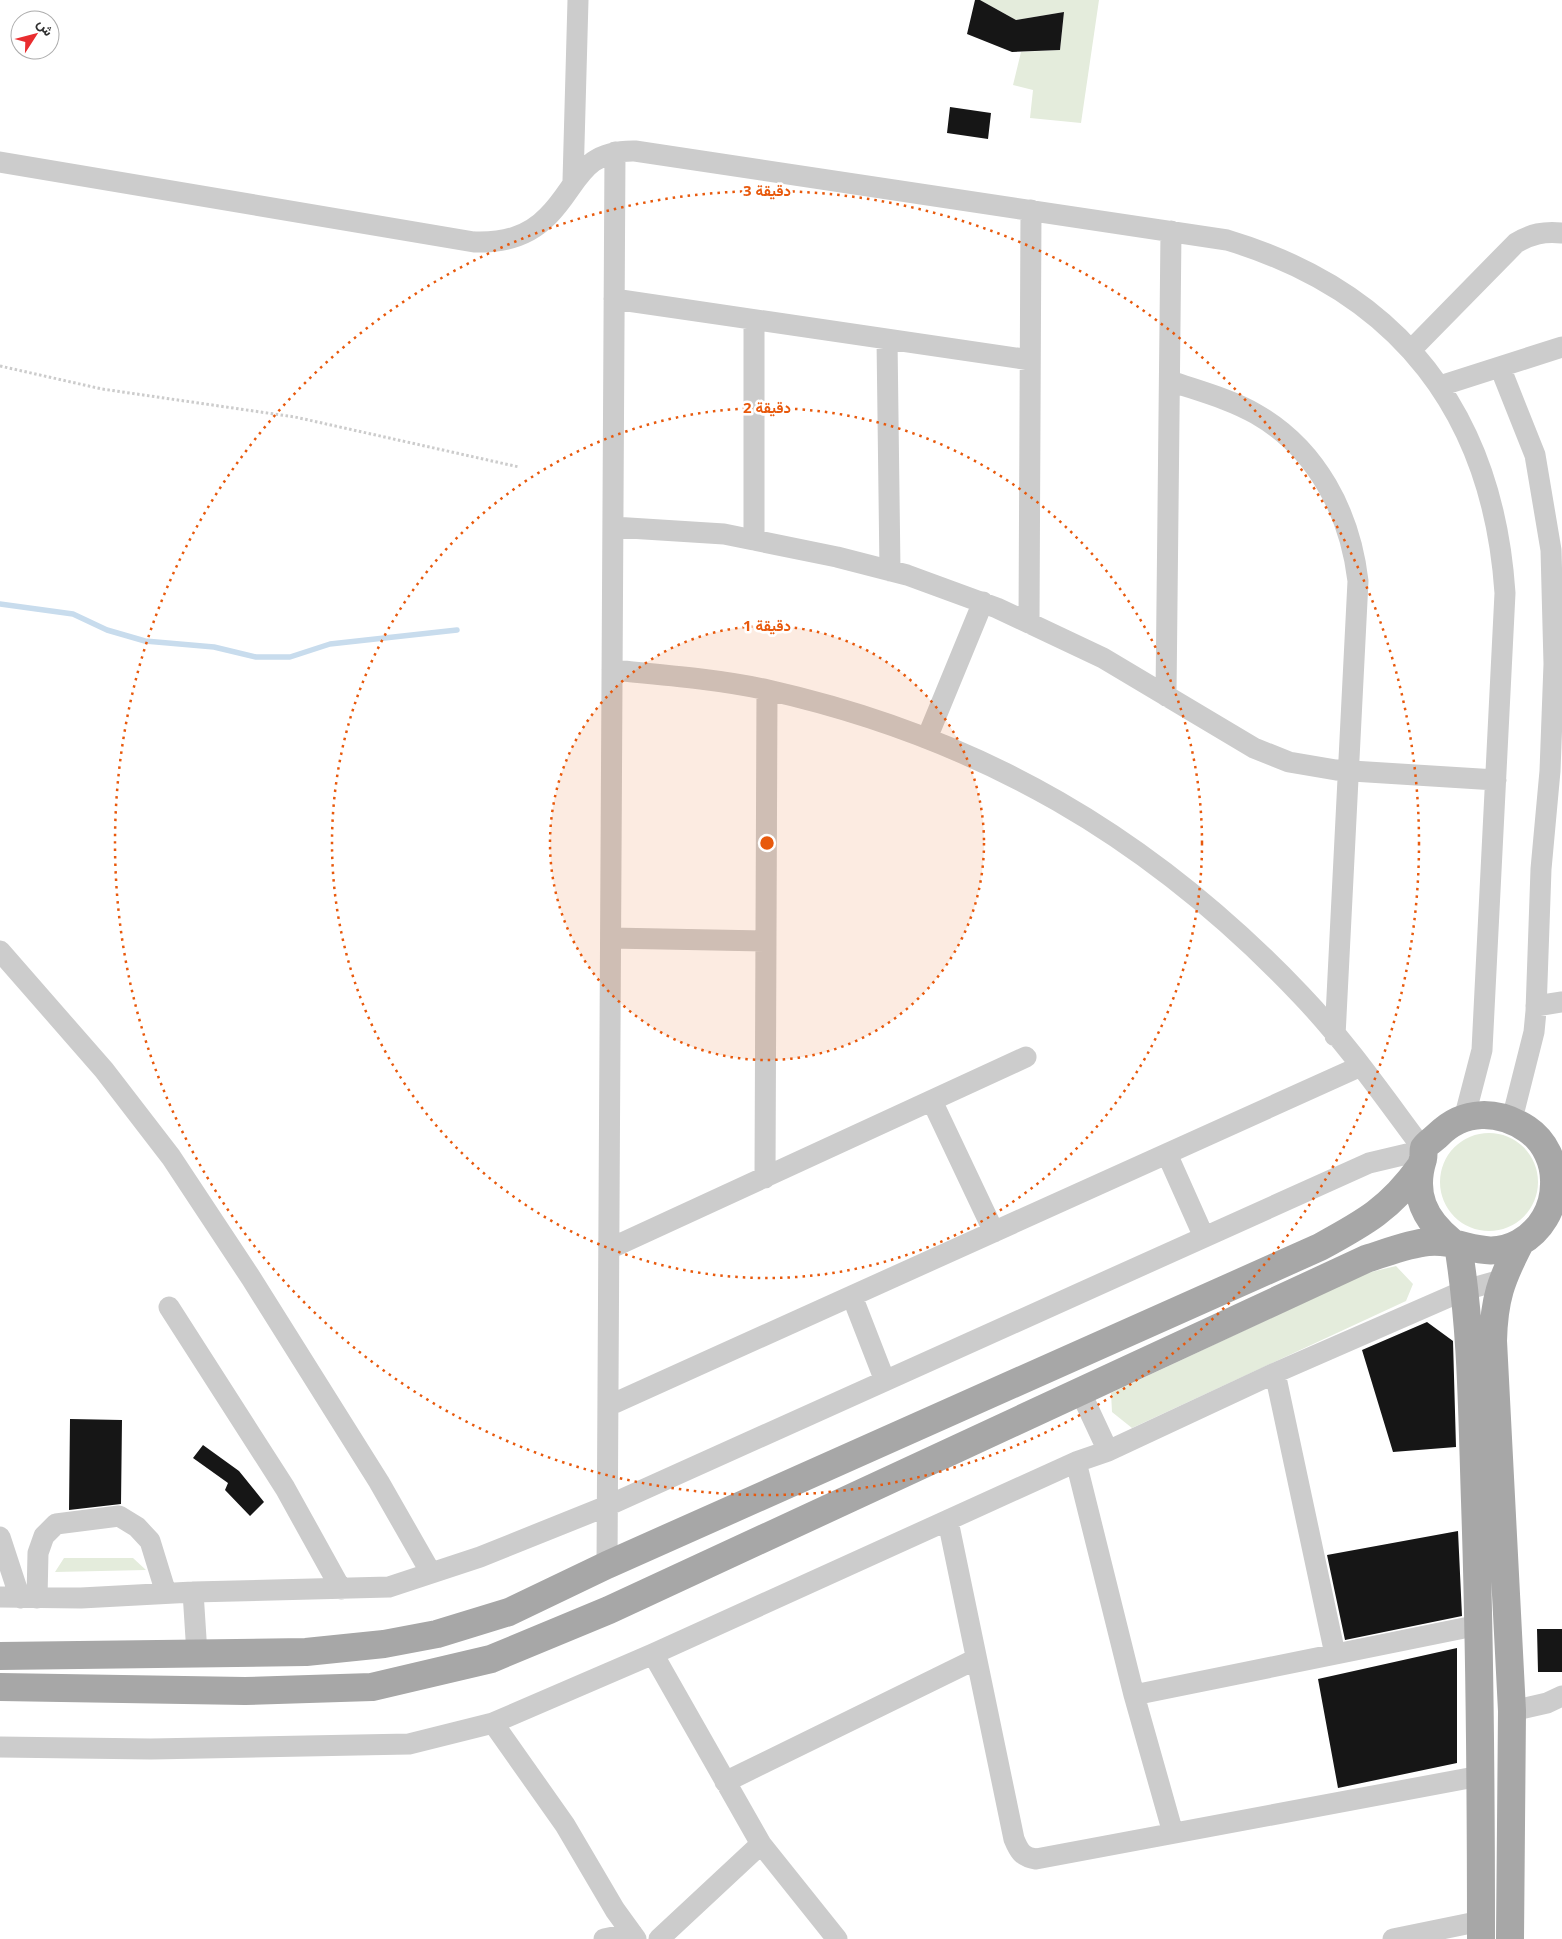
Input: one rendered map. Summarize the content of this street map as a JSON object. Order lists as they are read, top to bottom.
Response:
{
  "north": "top right",
  "rings": ["3 دقيقة", "2 دقيقة", "1 دقيقة"]
}
